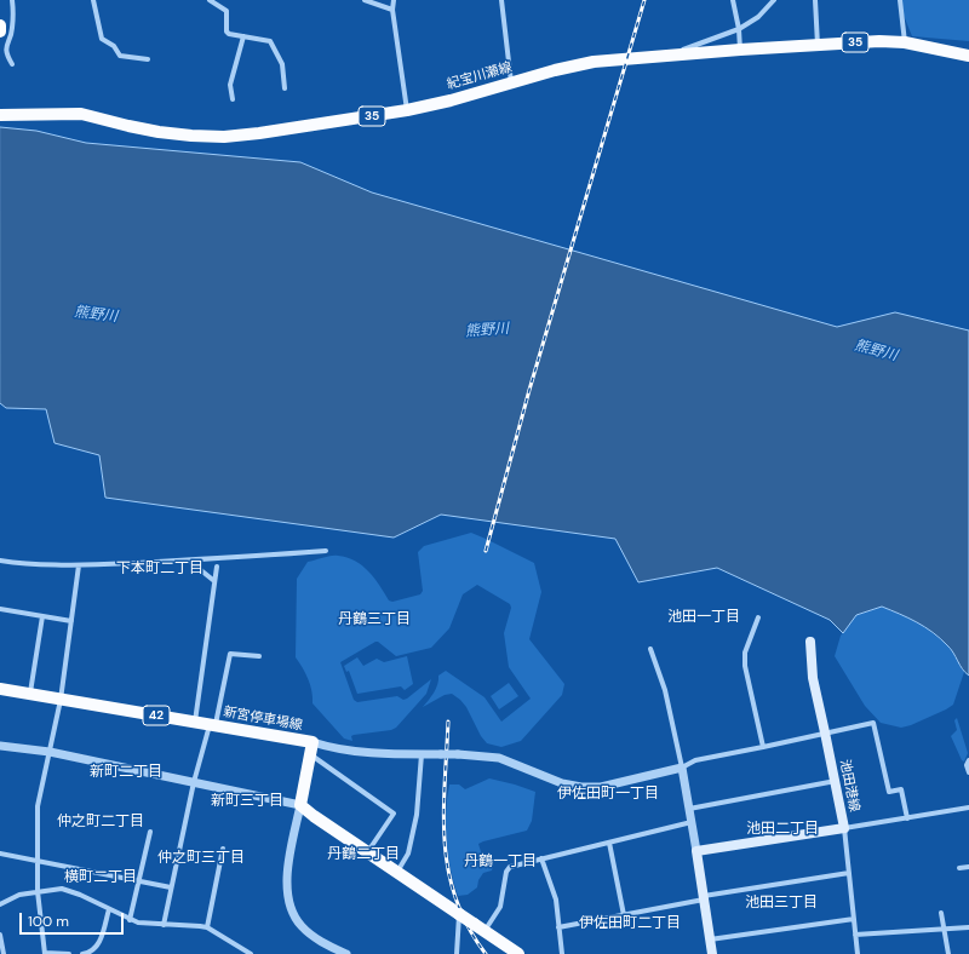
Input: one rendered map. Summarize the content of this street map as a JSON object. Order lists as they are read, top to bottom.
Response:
{
  "streets": {
    "main road": [
      "35",
      "紀宝川瀬線",
      "42",
      "新宮停車場線",
      "池田港線"
    ]
  },
  "districts": [
    "下本町二丁目",
    "池田一丁目",
    "丹鶴三丁目",
    "新町二丁目",
    "伊佐田町一丁目",
    "新町三丁目",
    "仲之町二丁目",
    "池田二丁目",
    "丹鶴二丁目",
    "仲之町三丁目",
    "丹鶴一丁目",
    "横町二丁目",
    "池田三丁目",
    "伊佐田町二丁目"
  ],
  "water": ["熊野川"],
  "scale_bar": "100 m"
}
